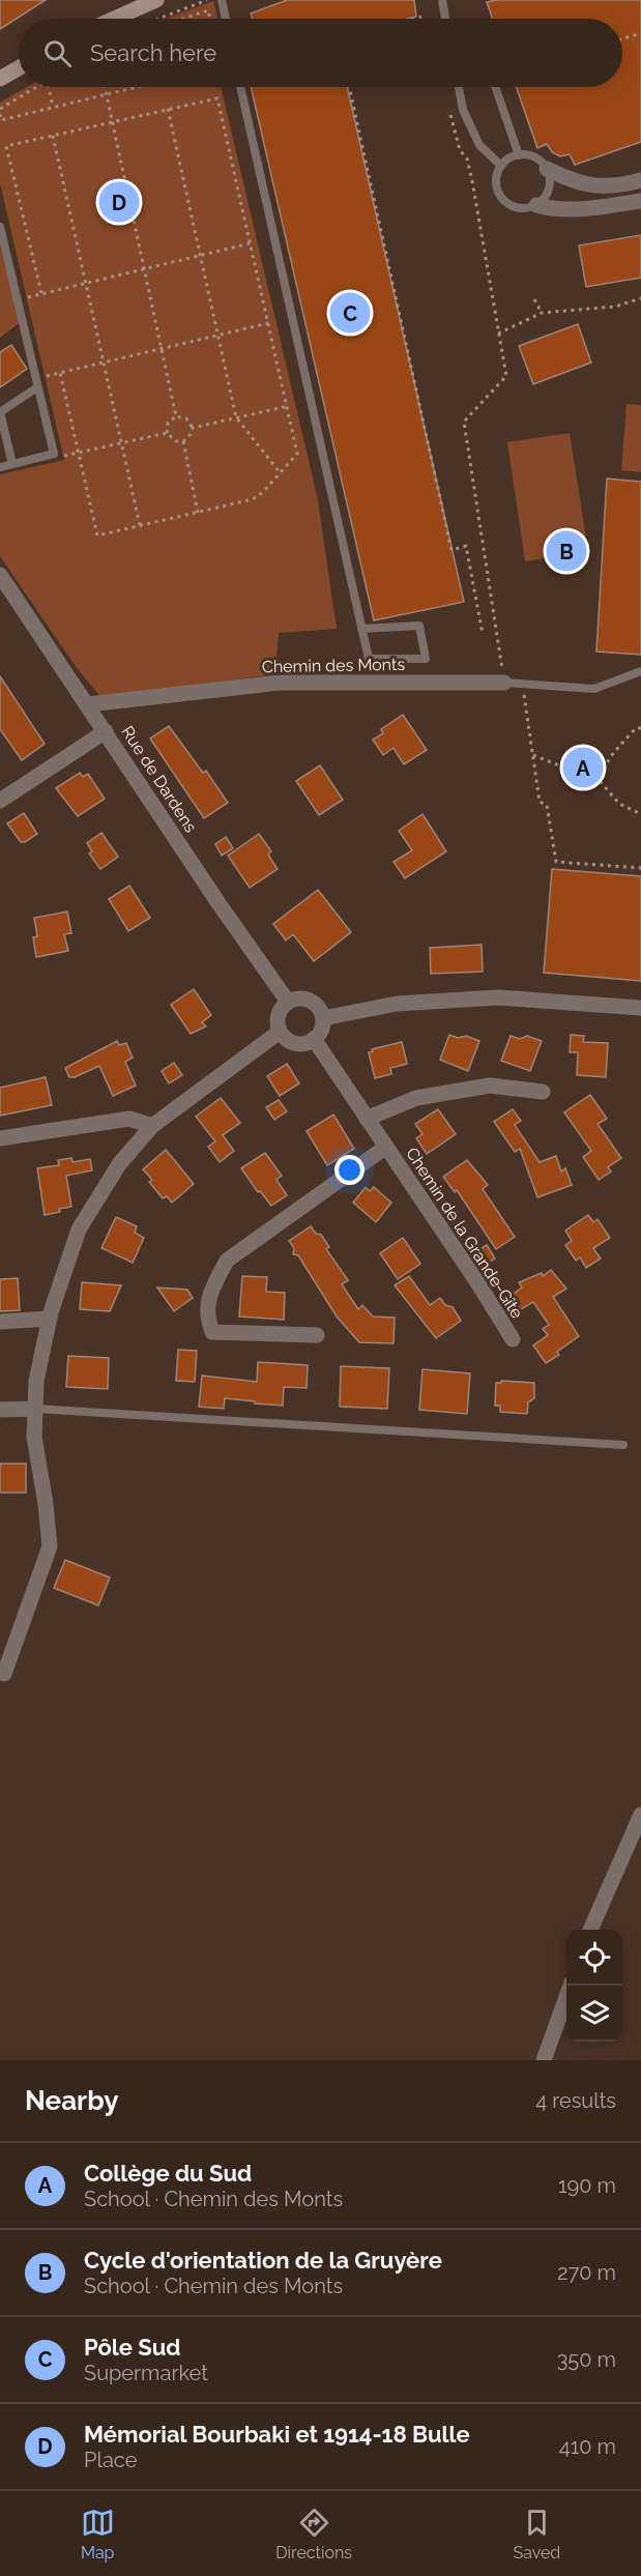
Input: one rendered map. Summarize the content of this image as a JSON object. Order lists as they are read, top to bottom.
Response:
{
  "streets": {
    "street": ["Chemin des Monts", "Rue de Dardens", "Chemin de la Grande-Gîte"]
  },
  "crossings": [
    ["Chemin des Monts", "Rue de Dardens"],
    ["Rue de Dardens", "Chemin de la Grande-Gîte"]
  ],
  "page": {
    "search": "Search here",
    "pins": [
      "D",
      "C",
      "B",
      "A"
    ],
    "heading": ["Nearby", "4 results"],
    "list": [
      {
        "mark": "A",
        "name": "Collège du Sud",
        "note": "School · Chemin des Monts",
        "value": "190 m"
      },
      {
        "mark": "B",
        "name": "Cycle d'orientation de la Gruyère",
        "note": "School · Chemin des Monts",
        "value": "270 m"
      },
      {
        "mark": "C",
        "name": "Pôle Sud",
        "note": "Supermarket",
        "value": "350 m"
      },
      {
        "mark": "D",
        "name": "Mémorial Bourbaki et 1914-18 Bulle",
        "note": "Place",
        "value": "410 m"
      }
    ],
    "nav": ["Map", "Directions", "Saved"]
  }
}
